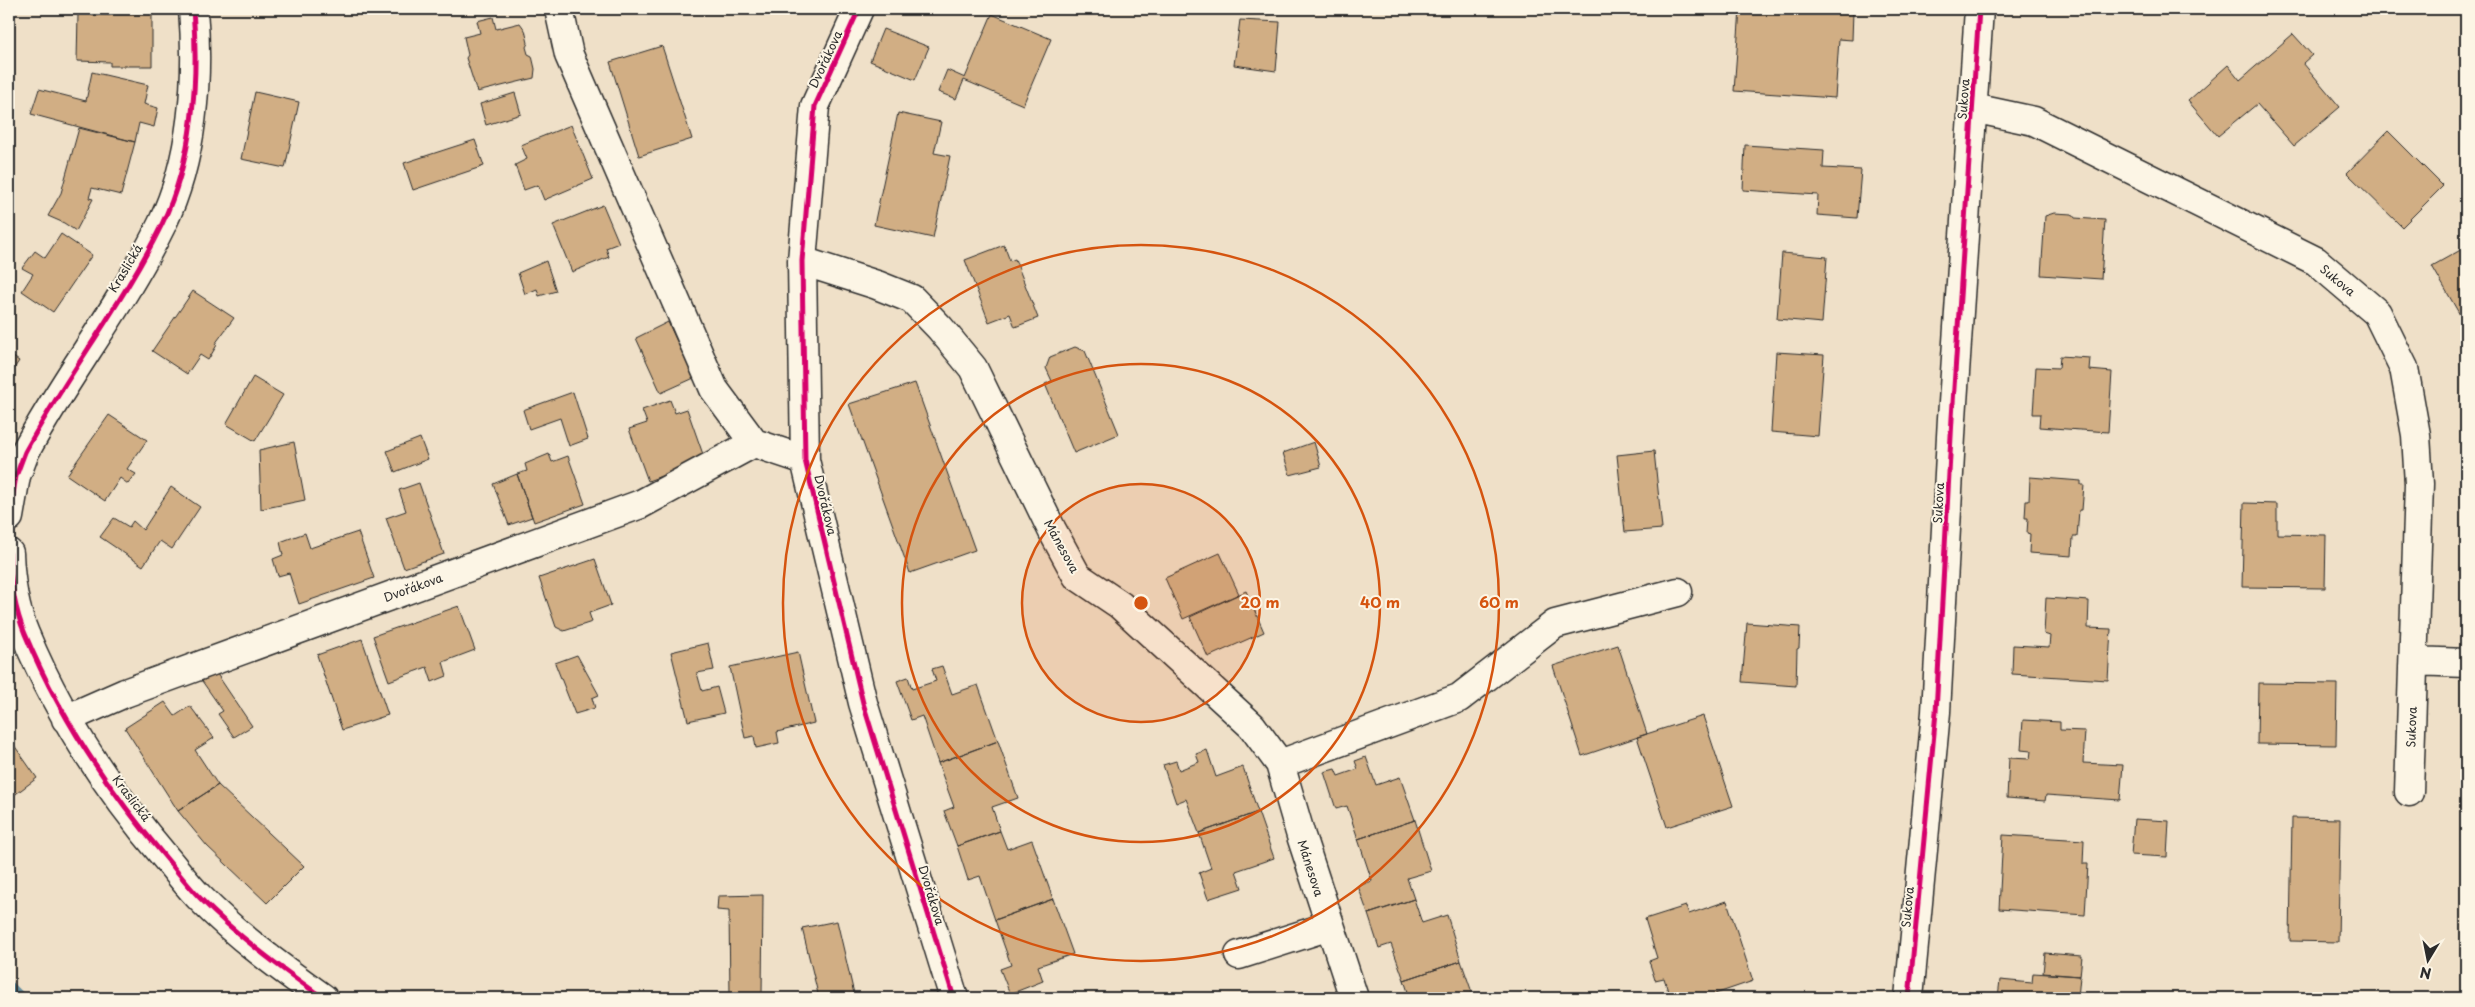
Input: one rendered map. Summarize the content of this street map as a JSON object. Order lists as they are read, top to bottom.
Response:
{
  "streets": {
    "street": [
      "Dvořákova",
      "Sukova",
      "Kraslická",
      "Mánesova"
    ]
  },
  "crossings": [
    ["Dvořákova", "Kraslická"],
    ["Dvořákova", "Mánesova"]
  ],
  "north": "bottom",
  "rings": ["20 m", "40 m", "60 m"]
}
